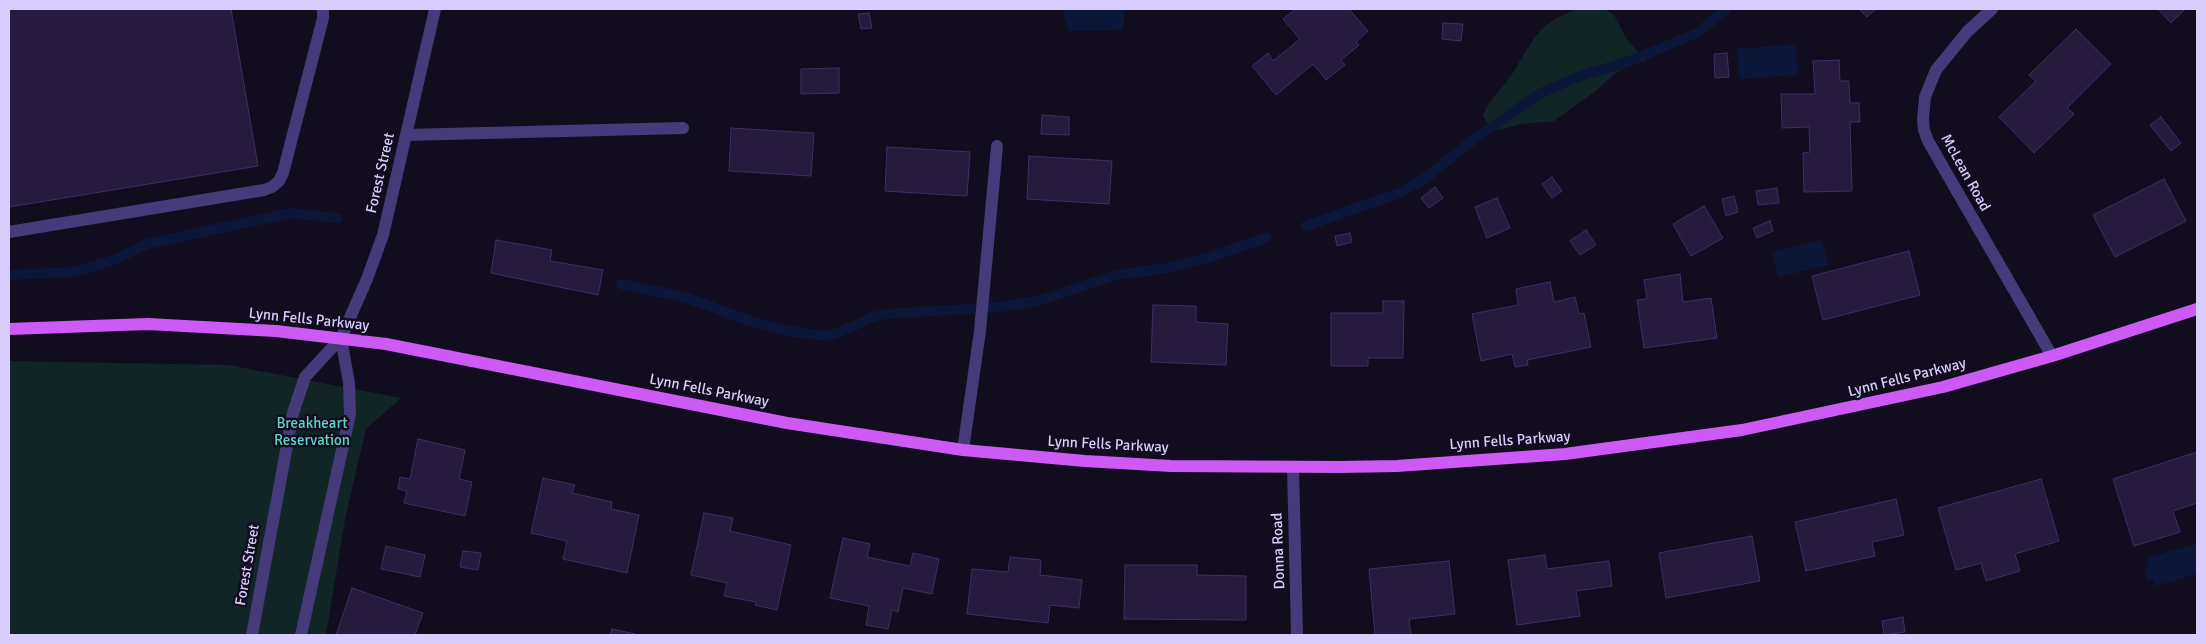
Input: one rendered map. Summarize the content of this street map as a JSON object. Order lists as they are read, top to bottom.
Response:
{
  "streets": {
    "main road": ["Lynn Fells Parkway"],
    "street": ["Forest Street", "McLean Road", "Donna Road"]
  },
  "crossings": [
    ["Forest Street", "Lynn Fells Parkway"],
    ["McLean Road", "Lynn Fells Parkway"],
    ["Lynn Fells Parkway", "Donna Road"]
  ],
  "parks": ["Breakheart Reservation"]
}
